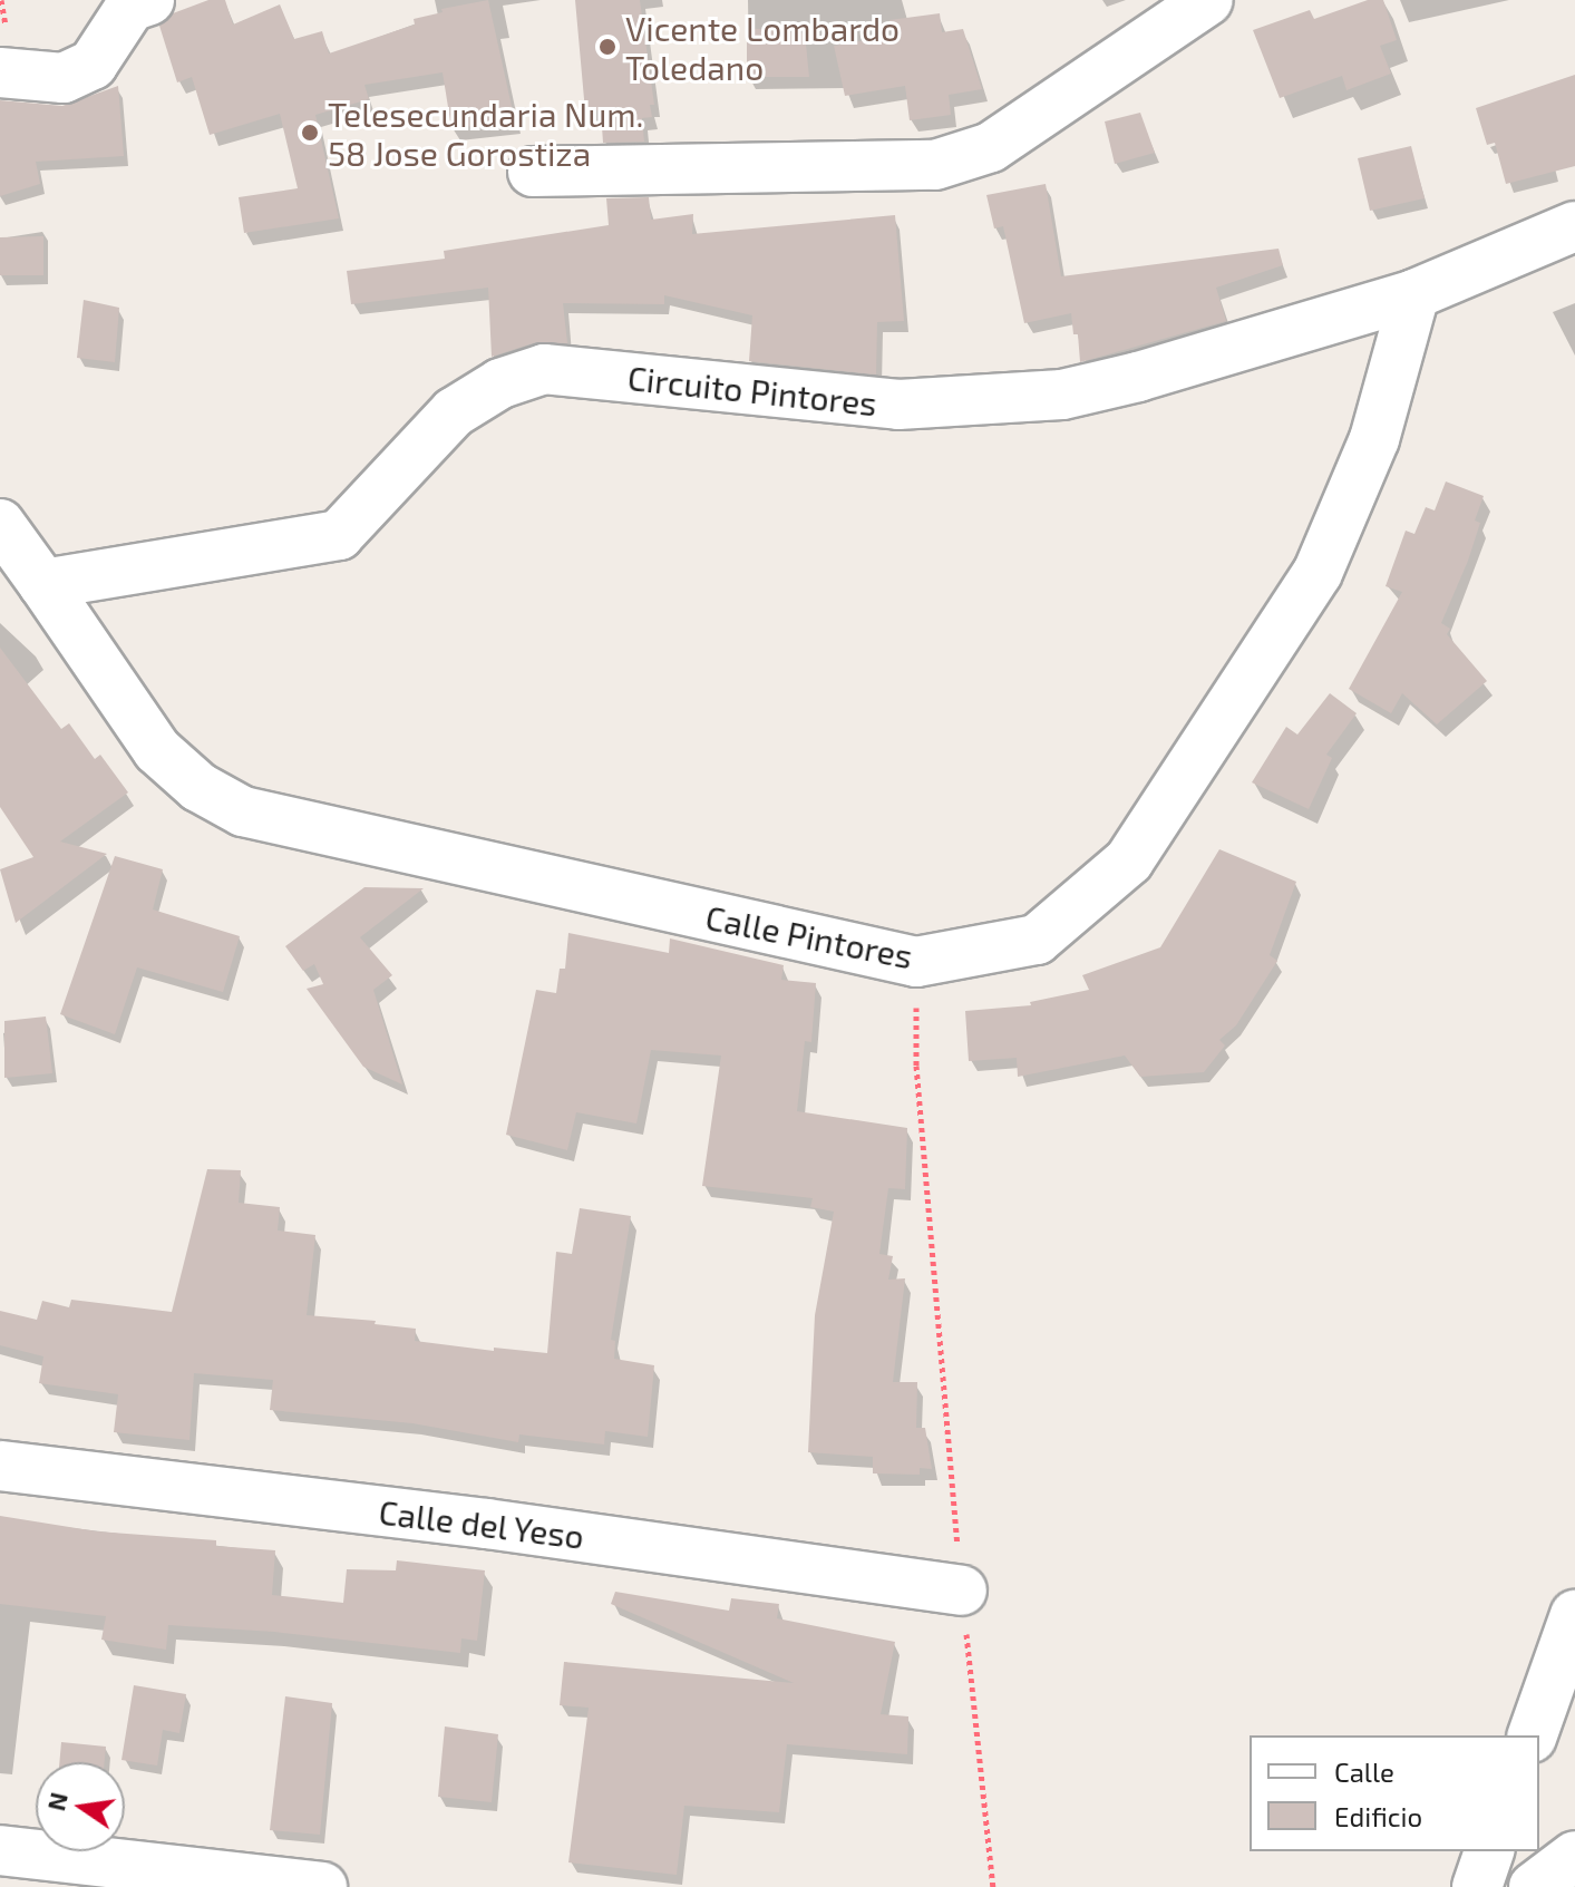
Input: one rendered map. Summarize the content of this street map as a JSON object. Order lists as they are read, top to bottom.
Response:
{
  "streets": {
    "street": ["Circuito Pintores", "Calle Pintores", "Calle del Yeso"]
  },
  "crossings": [
    ["Circuito Pintores", "Calle Pintores"]
  ],
  "places": ["Vicente Lombardo Toledano", "Telesecundaria Num. 58 Jose Gorostiza"],
  "legend": ["Calle", "Edificio"],
  "north": "left"
}
